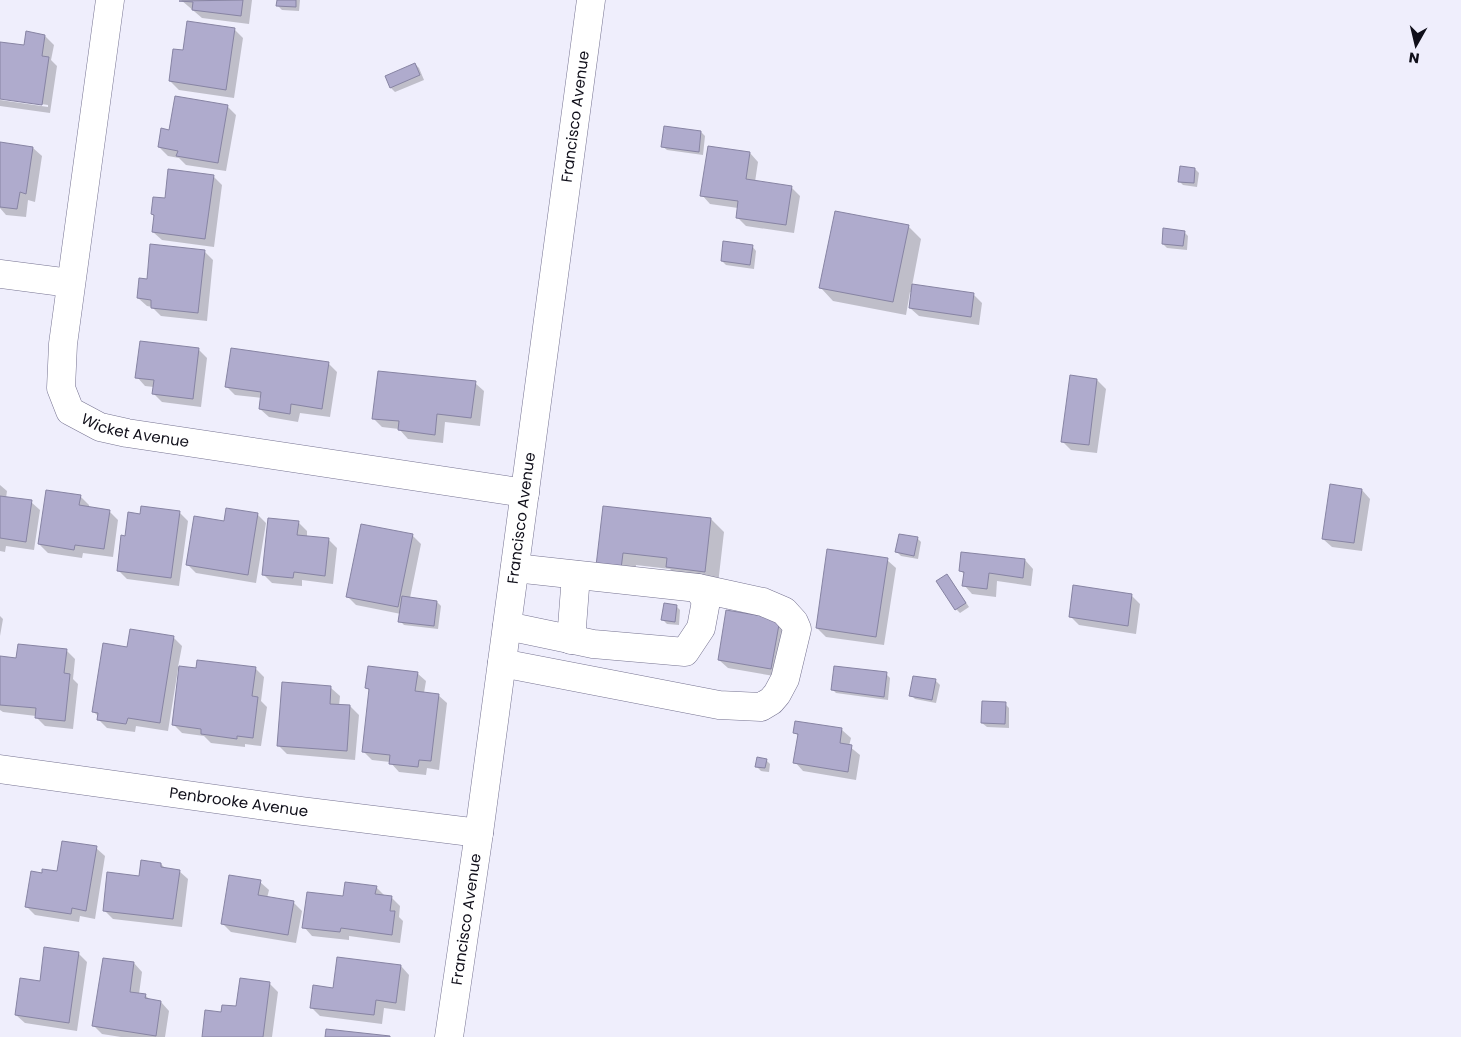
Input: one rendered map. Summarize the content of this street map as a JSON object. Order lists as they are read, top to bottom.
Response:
{
  "streets": {
    "street": ["Francisco Avenue", "Wicket Avenue", "Penbrooke Avenue"]
  },
  "crossings": [
    ["Francisco Avenue", "Wicket Avenue"],
    ["Francisco Avenue", "Penbrooke Avenue"]
  ],
  "north": "bottom"
}
